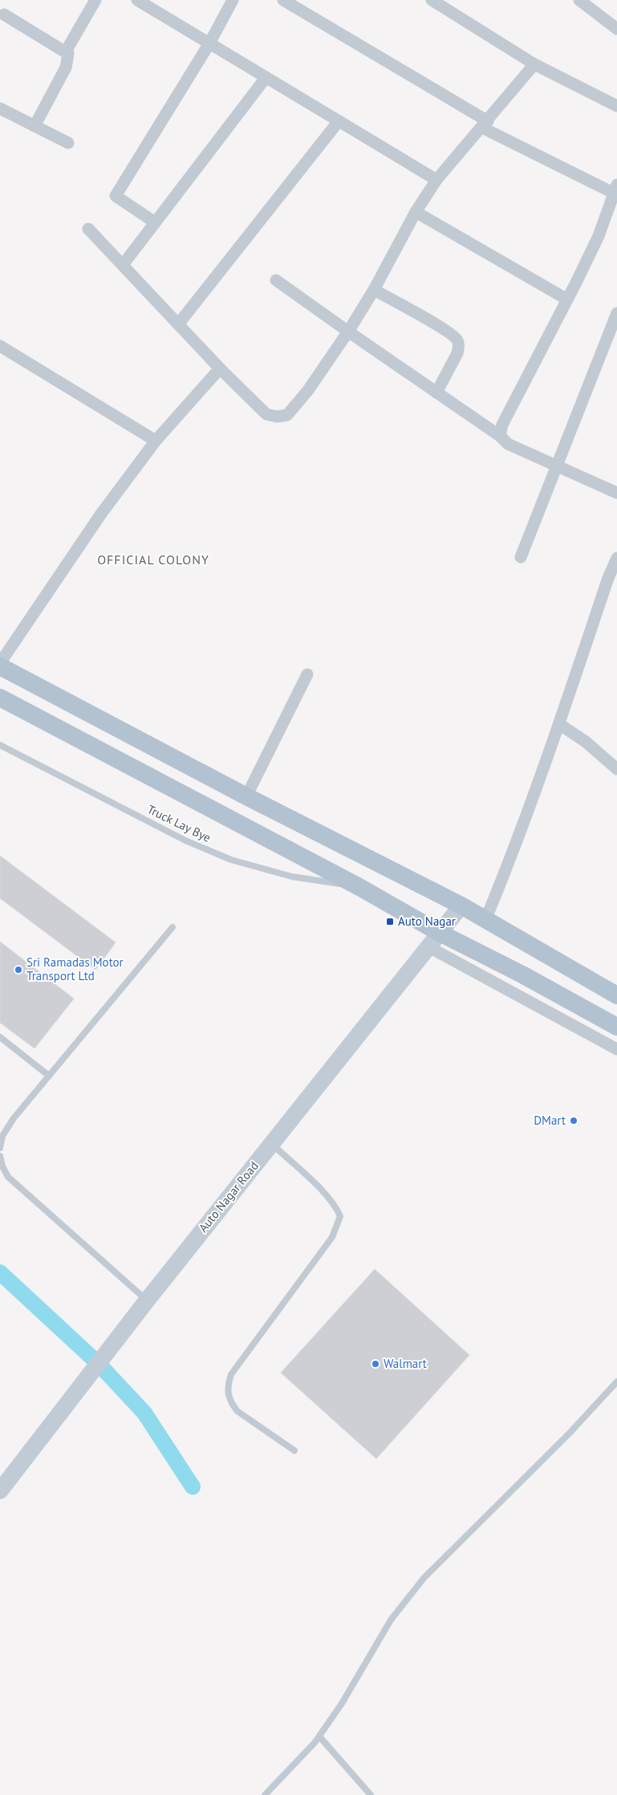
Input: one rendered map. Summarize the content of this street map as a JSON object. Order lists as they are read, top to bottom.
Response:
{
  "streets": {
    "street": ["Auto Nagar Road"],
    "lane": ["Truck Lay Bye"]
  },
  "districts": ["OFFICIAL COLONY"],
  "places": {
    "transit": ["Auto Nagar"],
    "other": ["Sri Ramadas Motor Transport Ltd", "DMart", "Walmart"]
  }
}
